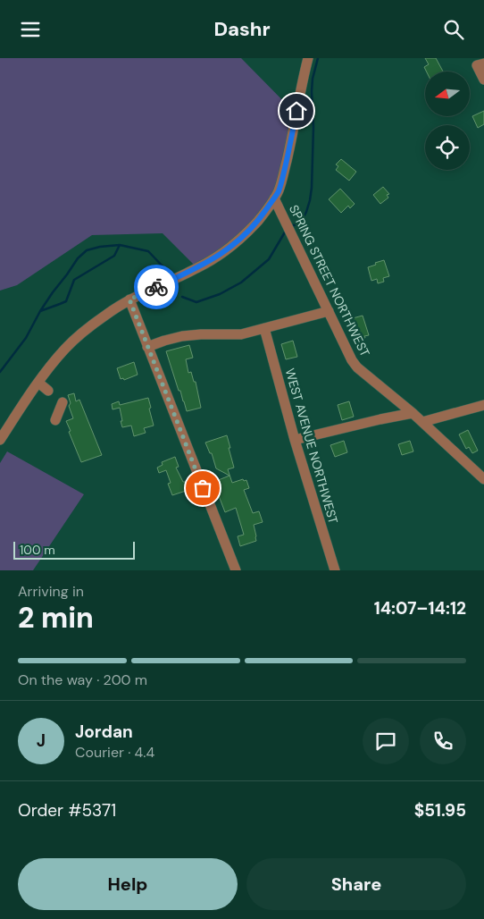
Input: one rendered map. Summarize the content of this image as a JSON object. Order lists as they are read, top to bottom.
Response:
{
  "streets": {
    "street": ["SPRING STREET NORTHWEST", "WEST AVENUE NORTHWEST"]
  },
  "scale_bar": "100 m",
  "north": "left",
  "page": {
    "header": "Dashr",
    "scale": "100 m",
    "heading": ["2 min", "Arriving in", "14:07–14:12"],
    "panel": [
      "Jordan",
      "Courier · 4.4",
      "Order #5371",
      "$51.95"
    ],
    "bar": "On the way · 200 m",
    "round": "J",
    "buttons": ["Help", "Share"]
  }
}
